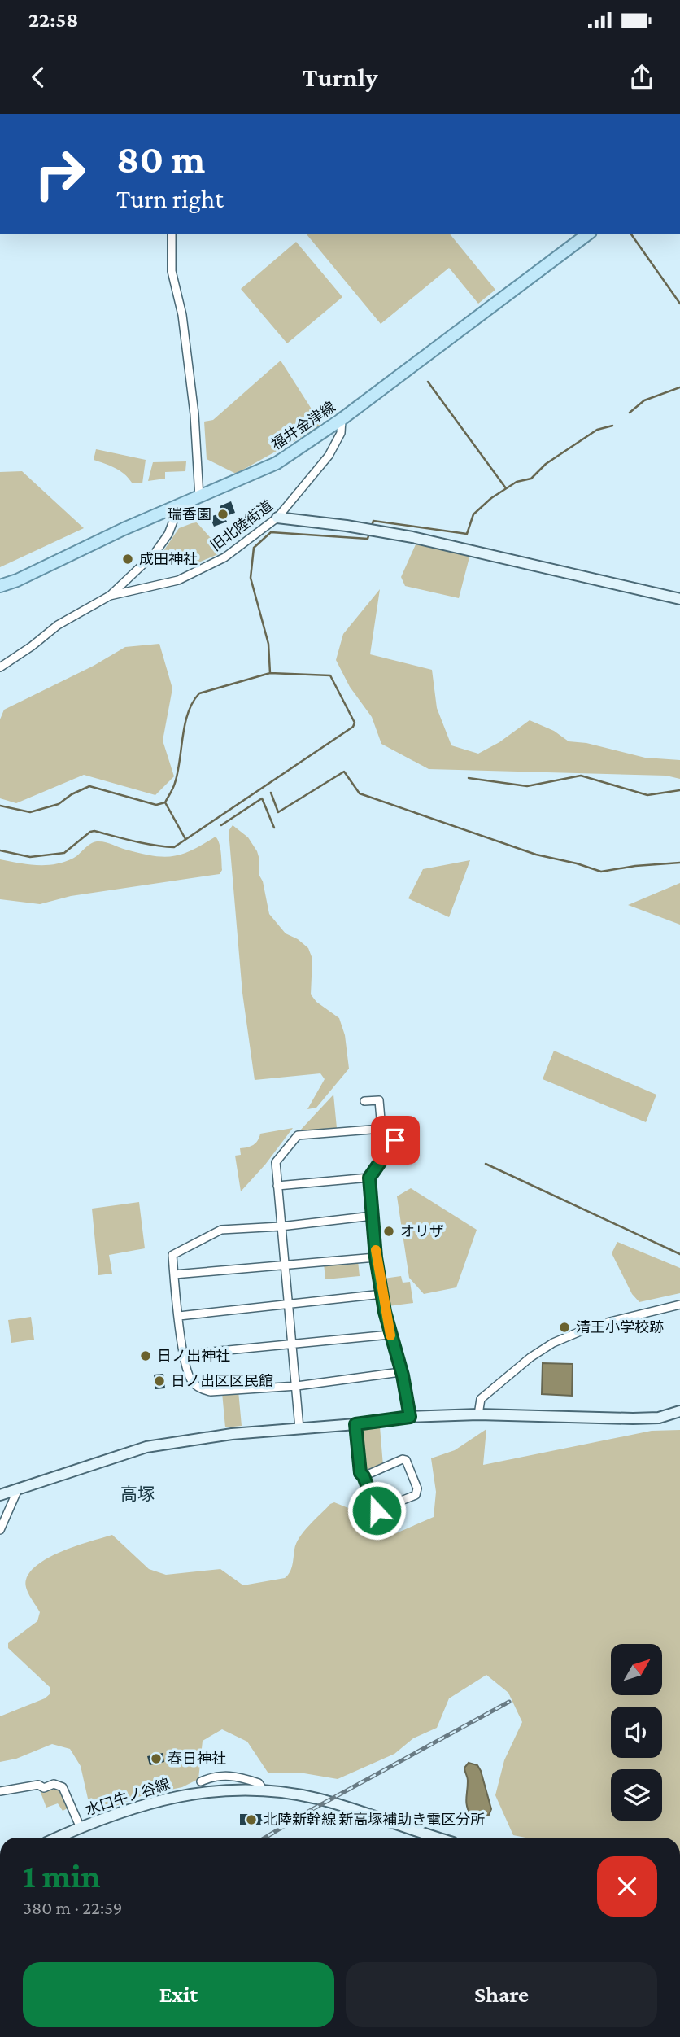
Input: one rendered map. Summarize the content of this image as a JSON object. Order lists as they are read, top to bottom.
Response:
{
  "streets": {
    "main road": ["福井金津線"],
    "street": ["旧北陸街道", "水口牛ノ谷線"]
  },
  "crossings": [
    ["福井金津線", "旧北陸街道"]
  ],
  "districts": ["高塚"],
  "places": [
    "瑞香園",
    "成田神社",
    "オリザ",
    "清王小学校跡",
    "日ノ出神社",
    "日ノ出区区民館",
    "春日神社",
    "北陸新幹線 新高塚補助き電区分所"
  ],
  "north": "top right",
  "page": {
    "status": "22:58",
    "header": "Turnly",
    "turn": ["80 m", "Turn right"],
    "heading": ["1 min", "380 m · 22:59"],
    "buttons": ["Exit", "Share"]
  }
}
